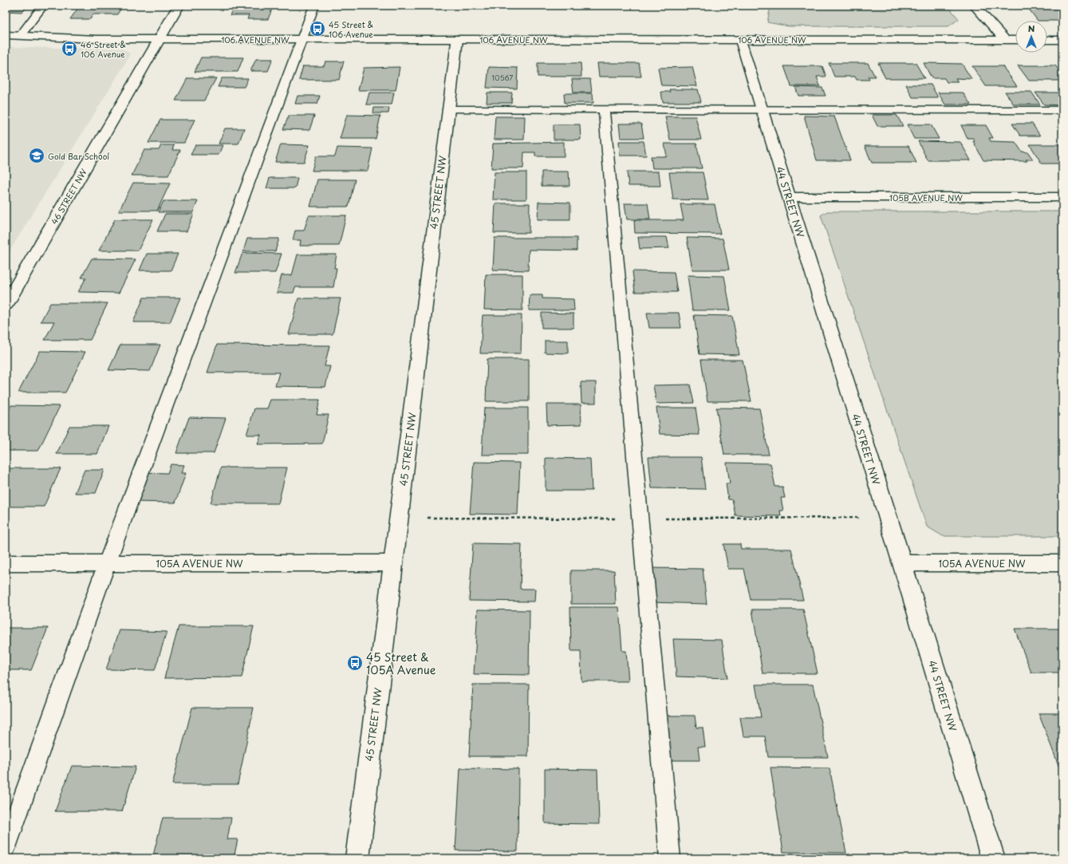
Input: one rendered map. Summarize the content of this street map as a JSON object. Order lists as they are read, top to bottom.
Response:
{
  "streets": {
    "street": [
      "106 AVENUE NW",
      "45 STREET NW",
      "46 STREET NW",
      "105B AVENUE NW",
      "44 STREET NW",
      "105A AVENUE NW"
    ]
  },
  "crossings": [
    ["106 AVENUE NW", "45 STREET NW"],
    ["106 AVENUE NW", "46 STREET NW"],
    ["106 AVENUE NW", "44 STREET NW"],
    ["45 STREET NW", "105A AVENUE NW"],
    ["105B AVENUE NW", "44 STREET NW"],
    ["44 STREET NW", "105A AVENUE NW"]
  ],
  "places": {
    "bus stop": ["45 Street & 106 Avenue", "46 Street & 106 Avenue", "45 Street & 105A Avenue"],
    "school or university": ["Gold Bar School"]
  },
  "house_numbers": ["10567"],
  "north": "top"
}
